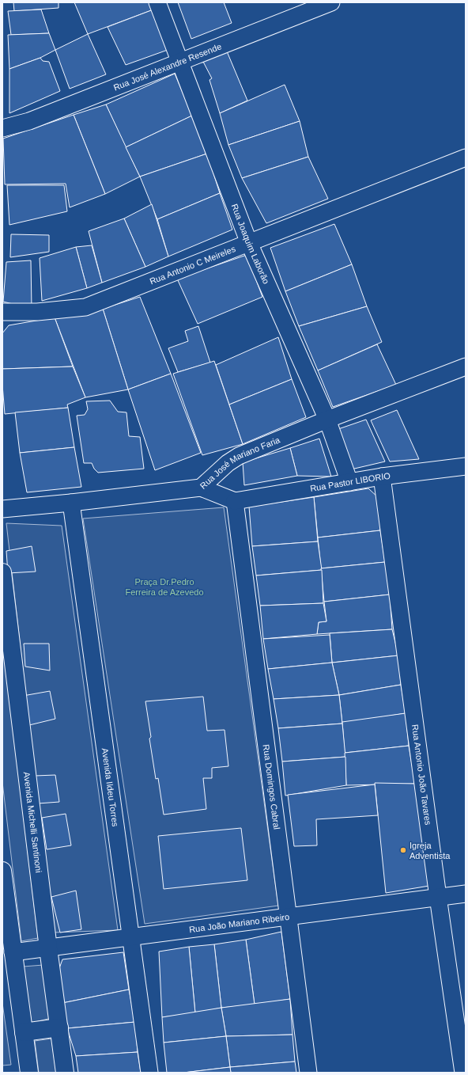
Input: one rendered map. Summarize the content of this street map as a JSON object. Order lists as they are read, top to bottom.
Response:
{
  "streets": {
    "street": [
      "Rua José Alexandre Resende",
      "Rua Joaquim Laborão",
      "Rua Antonio C Meireles",
      "Rua José Mariano Faria",
      "Rua Pastor LIBORIO",
      "Rua Antonio João Tavares",
      "Rua Domingos Cabral",
      "Avenida Ildeu Torres",
      "Avenida Michelli Santinoni",
      "Rua João Mariano Ribeiro"
    ]
  },
  "crossings": [
    ["Rua José Alexandre Resende", "Rua Joaquim Laborão"],
    ["Rua Joaquim Laborão", "Rua Antonio C Meireles"],
    ["Rua Joaquim Laborão", "Rua José Mariano Faria"],
    ["Rua Joaquim Laborão", "Rua Pastor LIBORIO"],
    ["Rua José Mariano Faria", "Avenida Ildeu Torres"],
    ["Rua Pastor LIBORIO", "Rua Antonio João Tavares"],
    ["Rua Pastor LIBORIO", "Rua Domingos Cabral"],
    ["Rua Antonio João Tavares", "Rua João Mariano Ribeiro"],
    ["Rua Domingos Cabral", "Rua João Mariano Ribeiro"],
    ["Avenida Ildeu Torres", "Rua João Mariano Ribeiro"],
    ["Avenida Michelli Santinoni", "Rua João Mariano Ribeiro"]
  ],
  "parks": ["Praça Dr.Pedro Ferreira de Azevedo"],
  "places": ["Igreja Adventista"]
}
